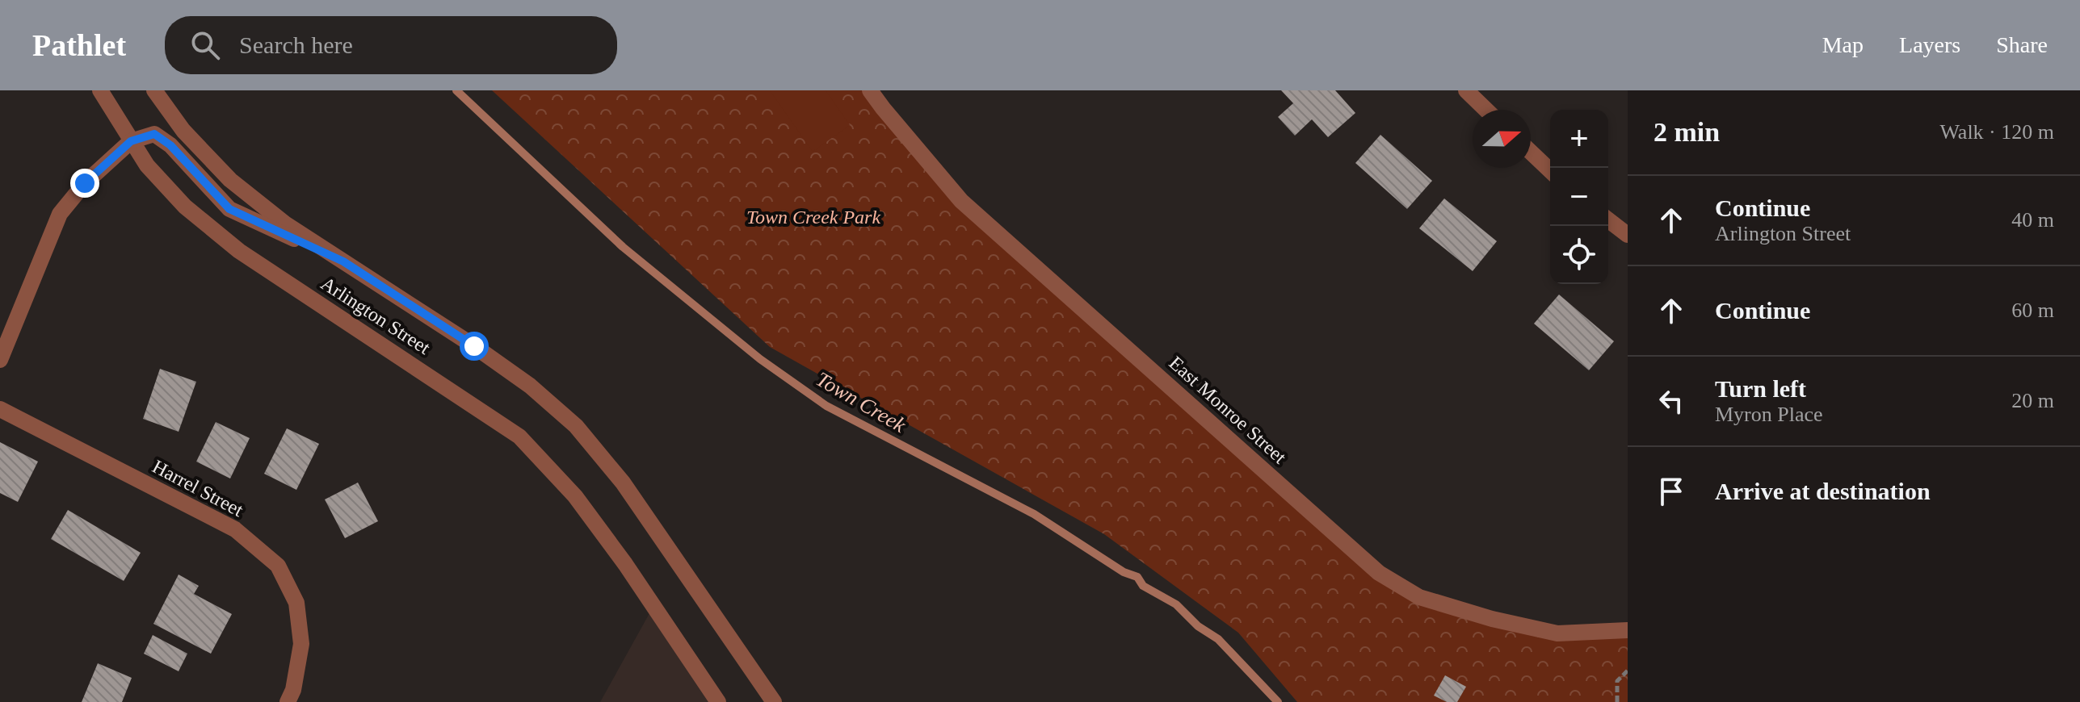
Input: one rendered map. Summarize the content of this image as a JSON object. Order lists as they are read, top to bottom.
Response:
{
  "streets": {
    "street": ["Arlington Street", "East Monroe Street", "Harrel Street"]
  },
  "water": ["Town Creek"],
  "parks": ["Town Creek Park"],
  "north": "right",
  "page": {
    "header": "Pathlet",
    "search": "Search here",
    "nav": ["Map", "Layers", "Share"],
    "heading": ["2 min", "Walk · 120 m"],
    "map_buttons": ["+", "−"],
    "list": [
      ["Continue", "Arlington Street", "40 m"],
      ["Continue", "60 m"],
      ["Turn left", "Myron Place", "20 m"],
      "Arrive at destination"
    ]
  }
}
